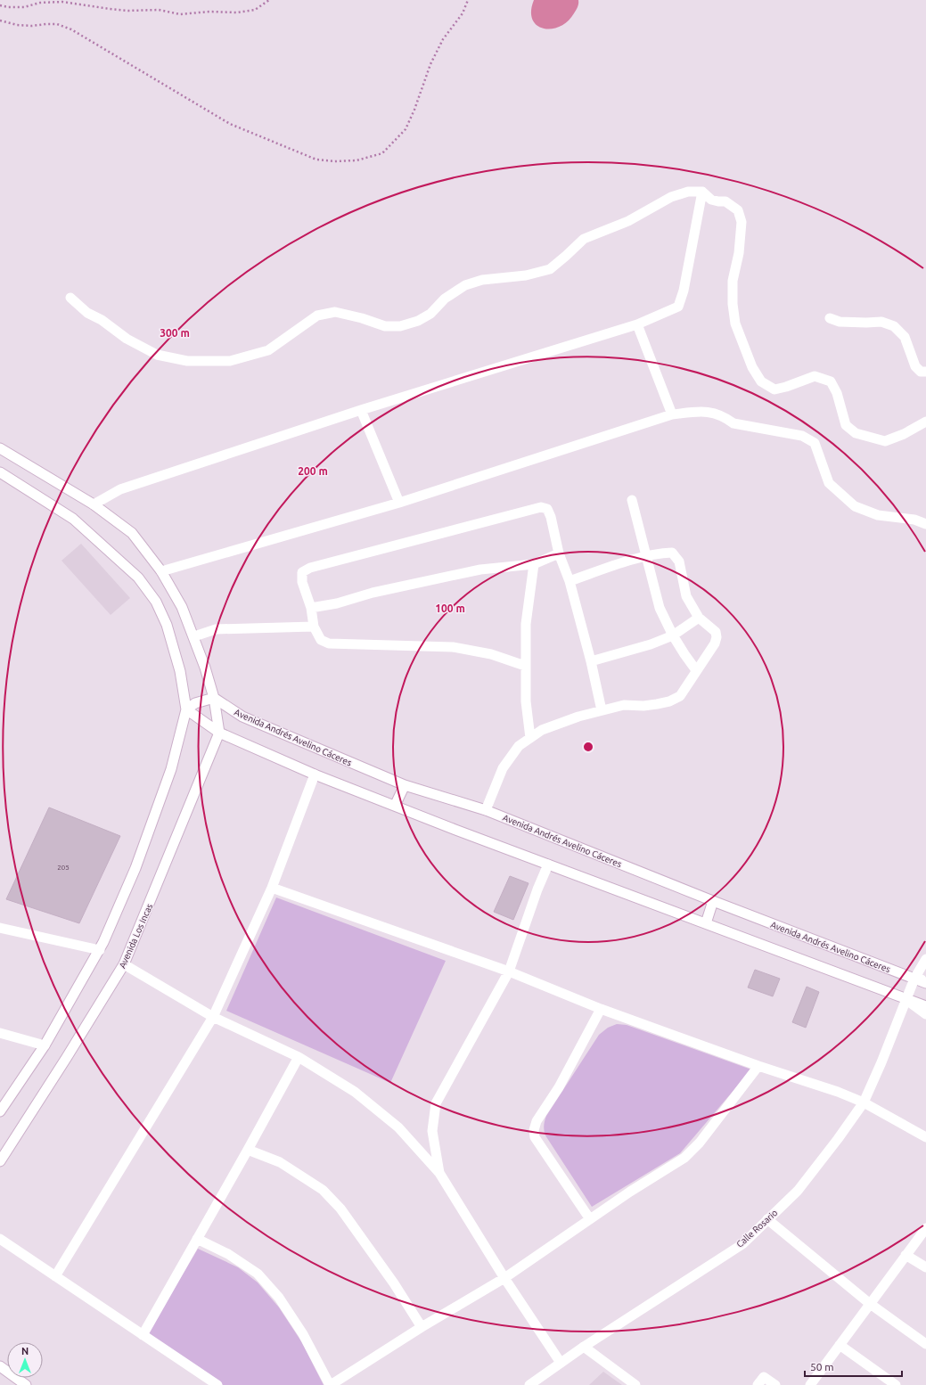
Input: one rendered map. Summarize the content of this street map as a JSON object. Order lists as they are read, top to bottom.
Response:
{
  "streets": {
    "street": ["Avenida Andrés Avelino Cáceres", "Avenida Los Incas", "Calle Rosario"]
  },
  "crossings": [
    ["Avenida Andrés Avelino Cáceres", "Calle Rosario"]
  ],
  "house_numbers": ["205"],
  "scale_bar": "50 m",
  "north": "top",
  "rings": ["300 m", "200 m", "100 m"]
}
